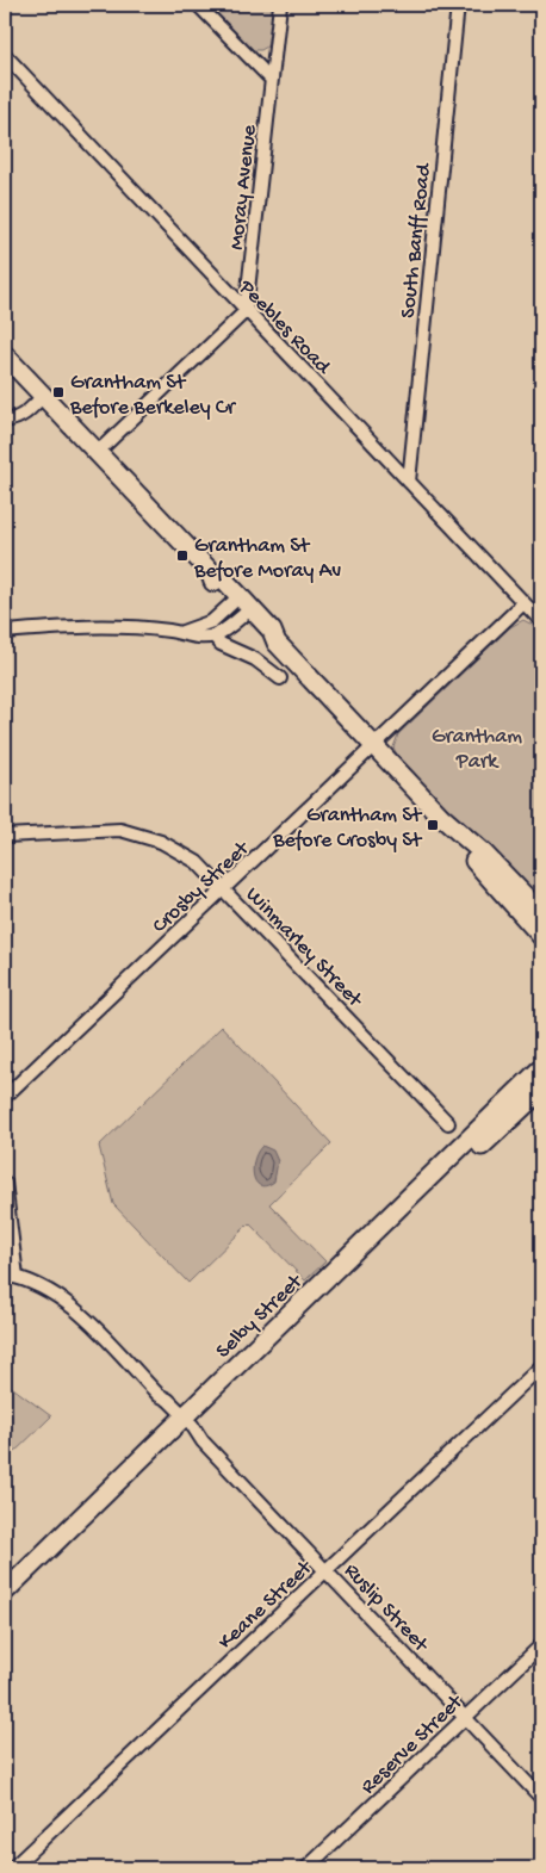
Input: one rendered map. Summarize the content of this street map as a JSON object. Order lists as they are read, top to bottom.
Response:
{
  "streets": {
    "main road": ["Selby Street"],
    "street": [
      "Moray Avenue",
      "South Banff Road",
      "Peebles Road",
      "Crosby Street",
      "Winmarley Street",
      "Keane Street",
      "Ruslip Street",
      "Reserve Street"
    ]
  },
  "crossings": [
    ["Moray Avenue", "Peebles Road"],
    ["South Banff Road", "Peebles Road"],
    ["Peebles Road", "Crosby Street"],
    ["Crosby Street", "Winmarley Street"],
    ["Selby Street", "Ruslip Street"],
    ["Keane Street", "Ruslip Street"],
    ["Ruslip Street", "Reserve Street"]
  ],
  "parks": ["Grantham Park"],
  "places": {
    "transit": ["Grantham St Before Berkeley Cr", "Grantham St Before Moray Av", "Grantham St Before Crosby St"]
  }
}
